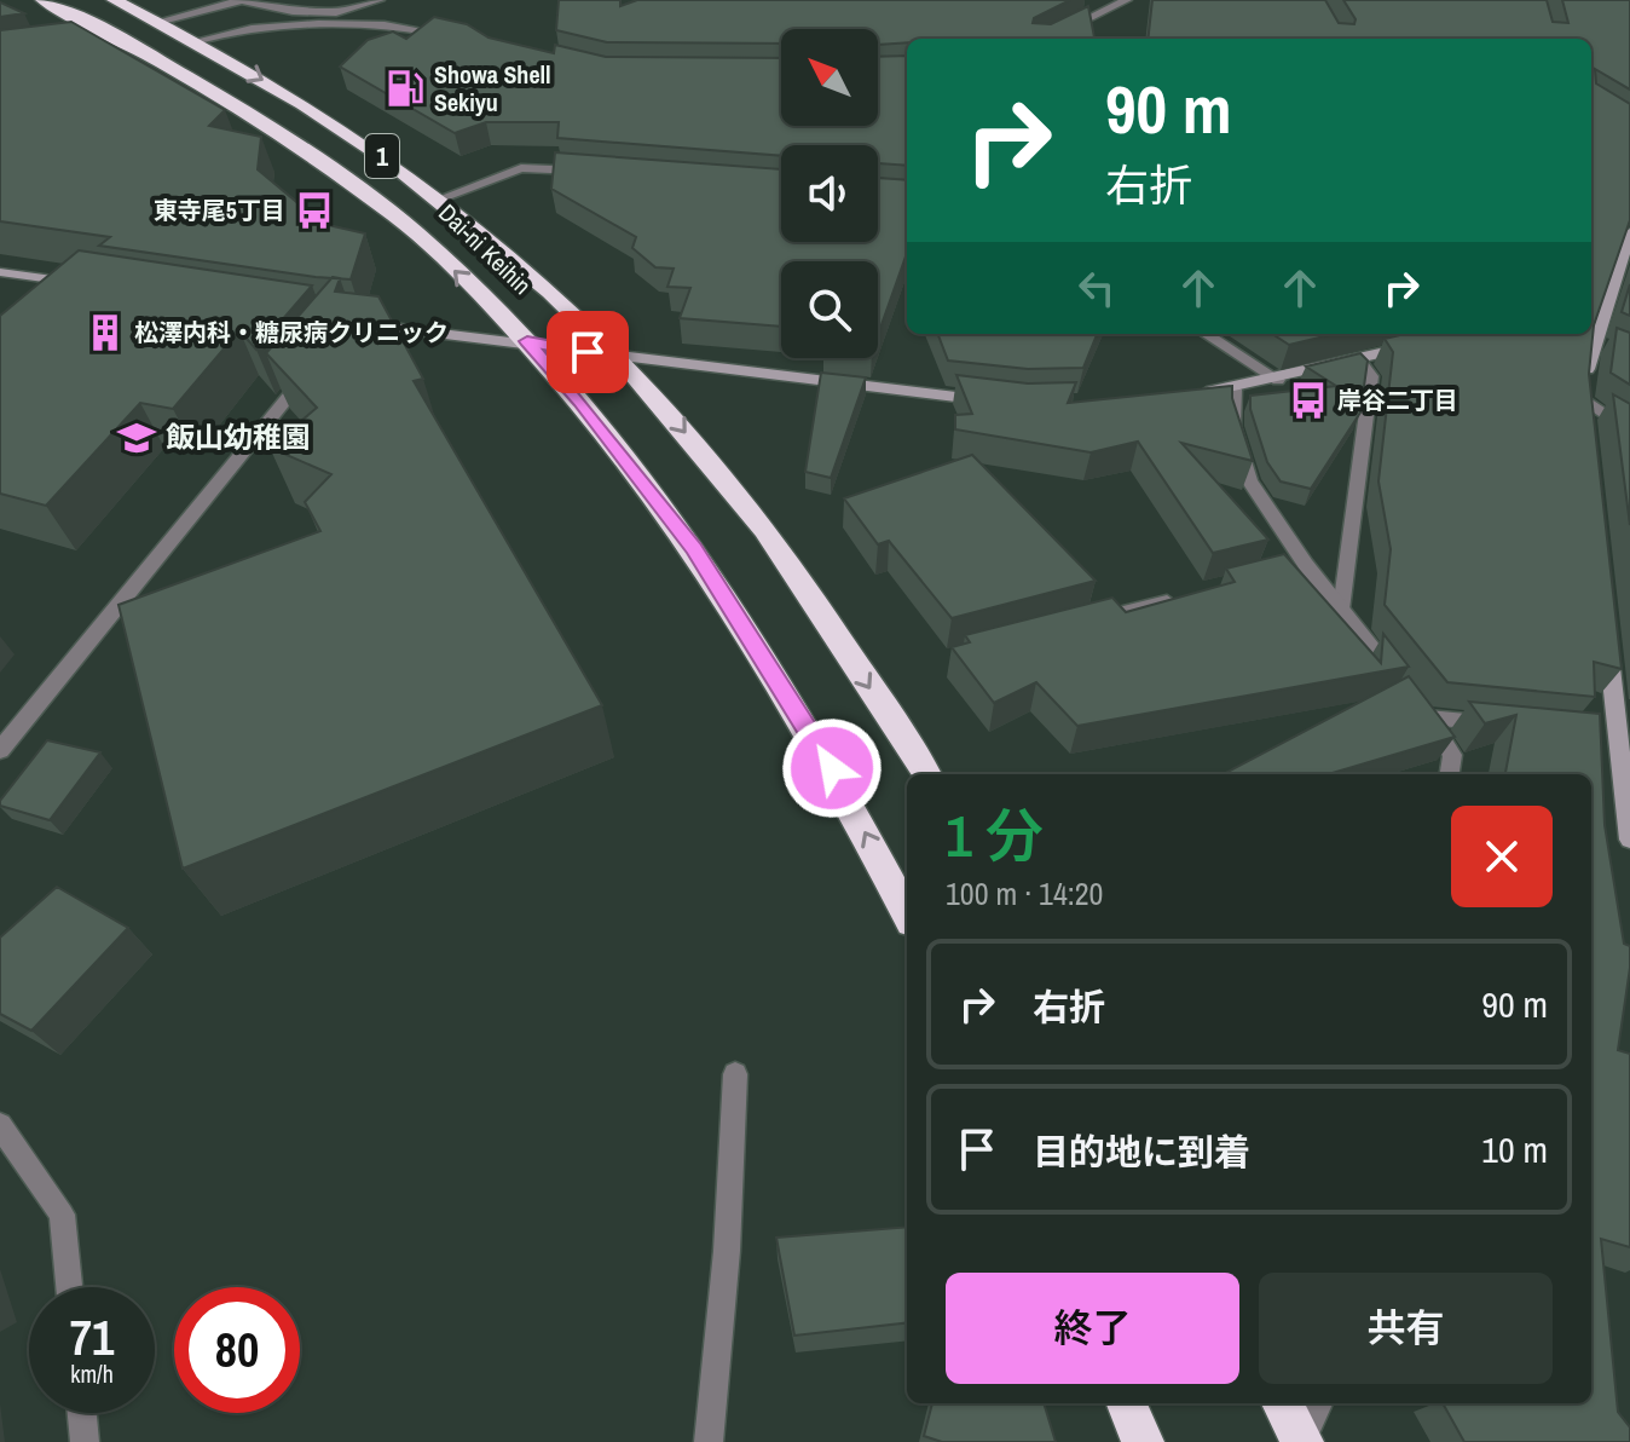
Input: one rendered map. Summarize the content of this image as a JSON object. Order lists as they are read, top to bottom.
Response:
{
  "streets": {
    "highway": ["1", "Dai-ni Keihin"]
  },
  "places": {
    "fuel station": ["Showa Shell Sekiyu"],
    "bus stop": ["東寺尾5丁目", "岸谷二丁目"],
    "building": ["松澤内科・糖尿病クリニック"],
    "school or university": ["飯山幼稚園"]
  },
  "north": "top left",
  "page": {
    "turn": ["90 m", "右折"],
    "heading": ["1 分", "100 m · 14:20"],
    "list": [
      {
        "name": "右折",
        "value": "90 m"
      },
      {
        "name": "目的地に到着",
        "value": "10 m"
      }
    ],
    "buttons": ["終了", "共有"],
    "speed": "71 km/h",
    "limit": "80"
  }
}
